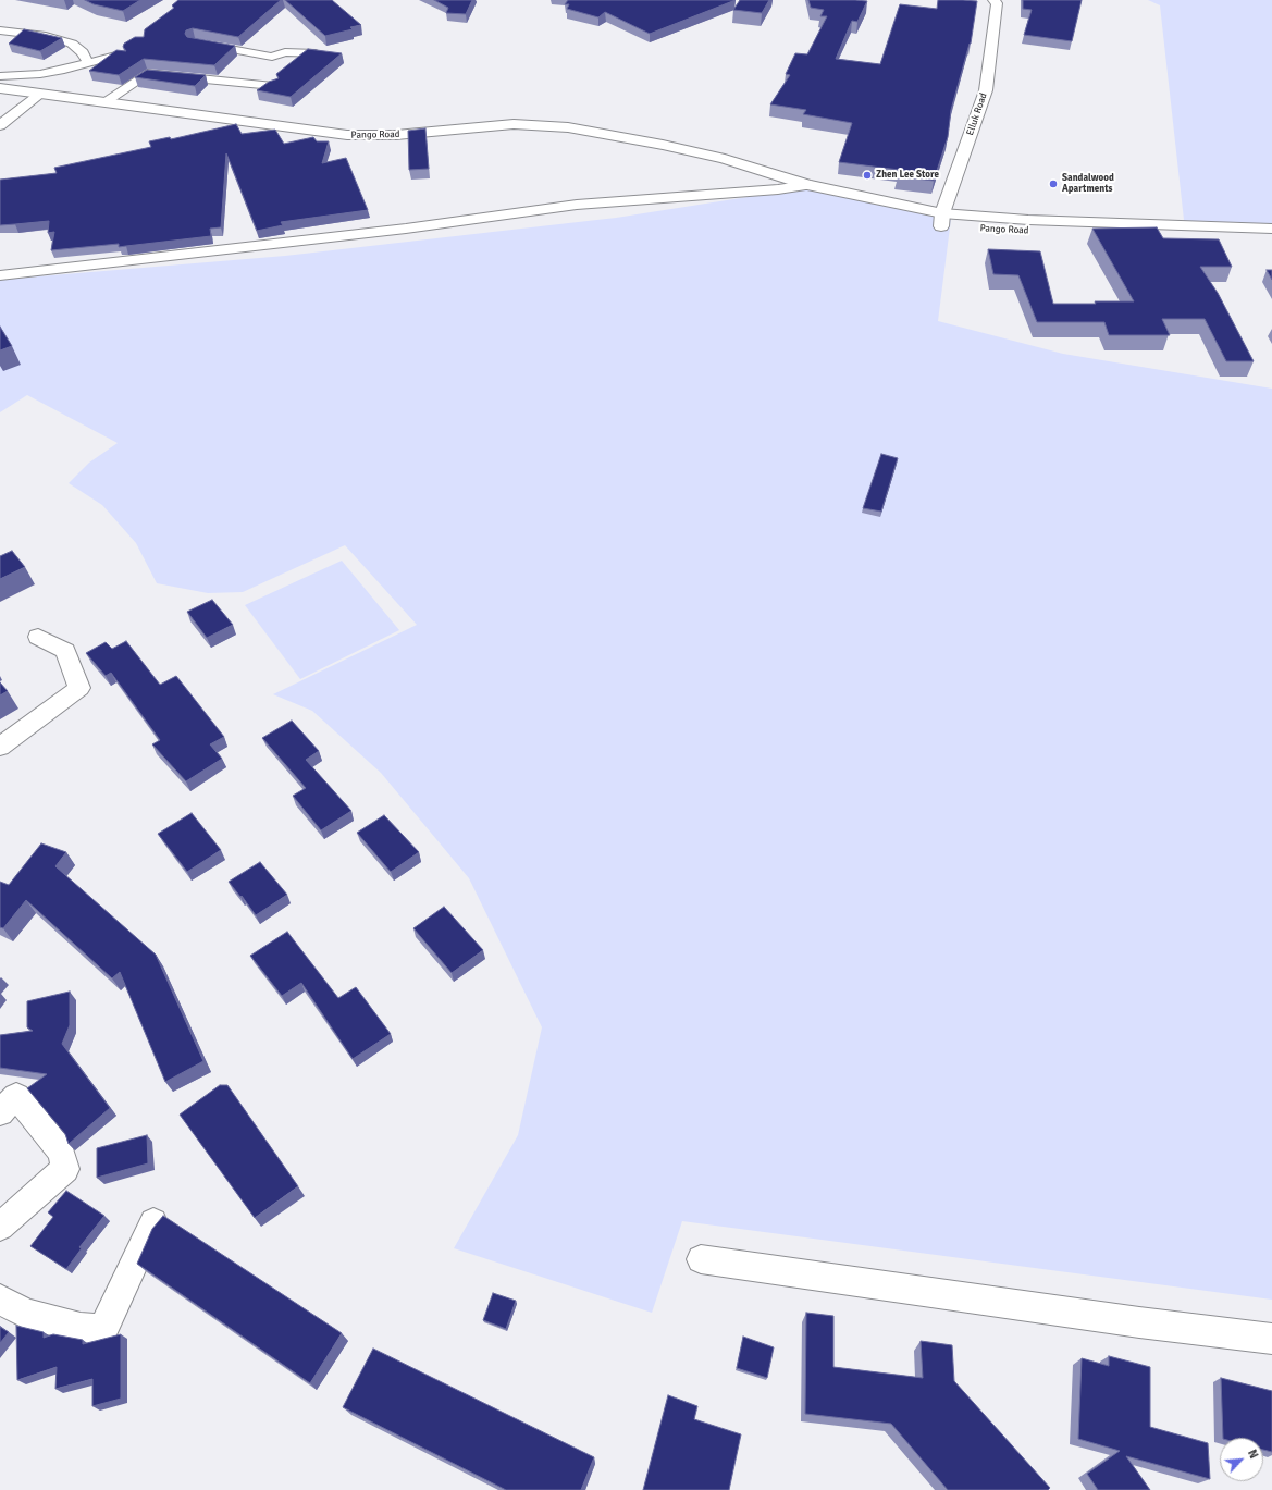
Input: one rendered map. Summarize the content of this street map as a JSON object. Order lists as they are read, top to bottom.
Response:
{
  "streets": {
    "street": ["Elluk Road", "Pango Road"]
  },
  "crossings": [
    ["Elluk Road", "Pango Road"]
  ],
  "places": ["Zhen Lee Store", "Sandalwood Apartments"],
  "north": "top right"
}
